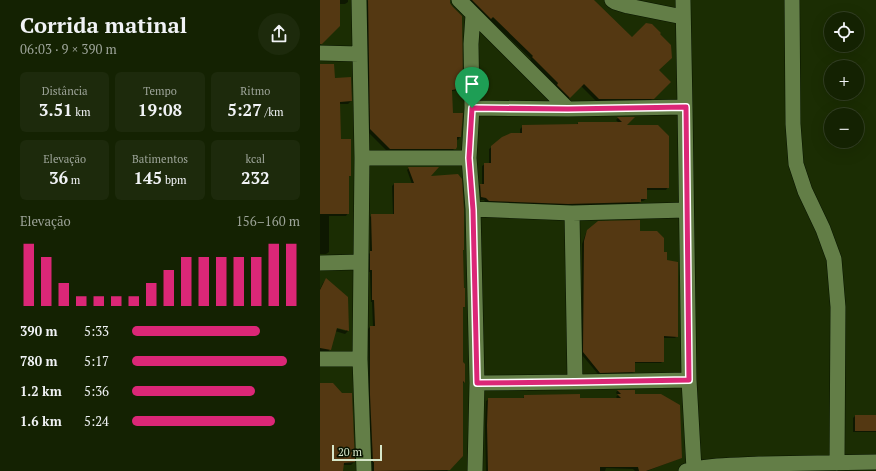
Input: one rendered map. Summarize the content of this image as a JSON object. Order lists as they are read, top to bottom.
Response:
{
  "scale_bar": "20 m",
  "page": {
    "heading": ["Corrida matinal", "06:03 · 9 × 390 m"],
    "map_buttons": ["+", "−"],
    "stats": [
      ["Distância", "3.51 km"],
      ["Tempo", "19:08"],
      ["Ritmo", "5:27 /km"],
      ["Elevação", "36 m"],
      ["Batimentos", "145 bpm"],
      ["kcal", "232"]
    ],
    "chart": ["Elevação", "156–160 m"],
    "list": [
      {
        "name": "390 m",
        "note": "5:33"
      },
      {
        "name": "780 m",
        "note": "5:17"
      },
      {
        "name": "1.2 km",
        "note": "5:36"
      },
      {
        "name": "1.6 km",
        "note": "5:24"
      }
    ],
    "scale": "20 m"
  }
}
